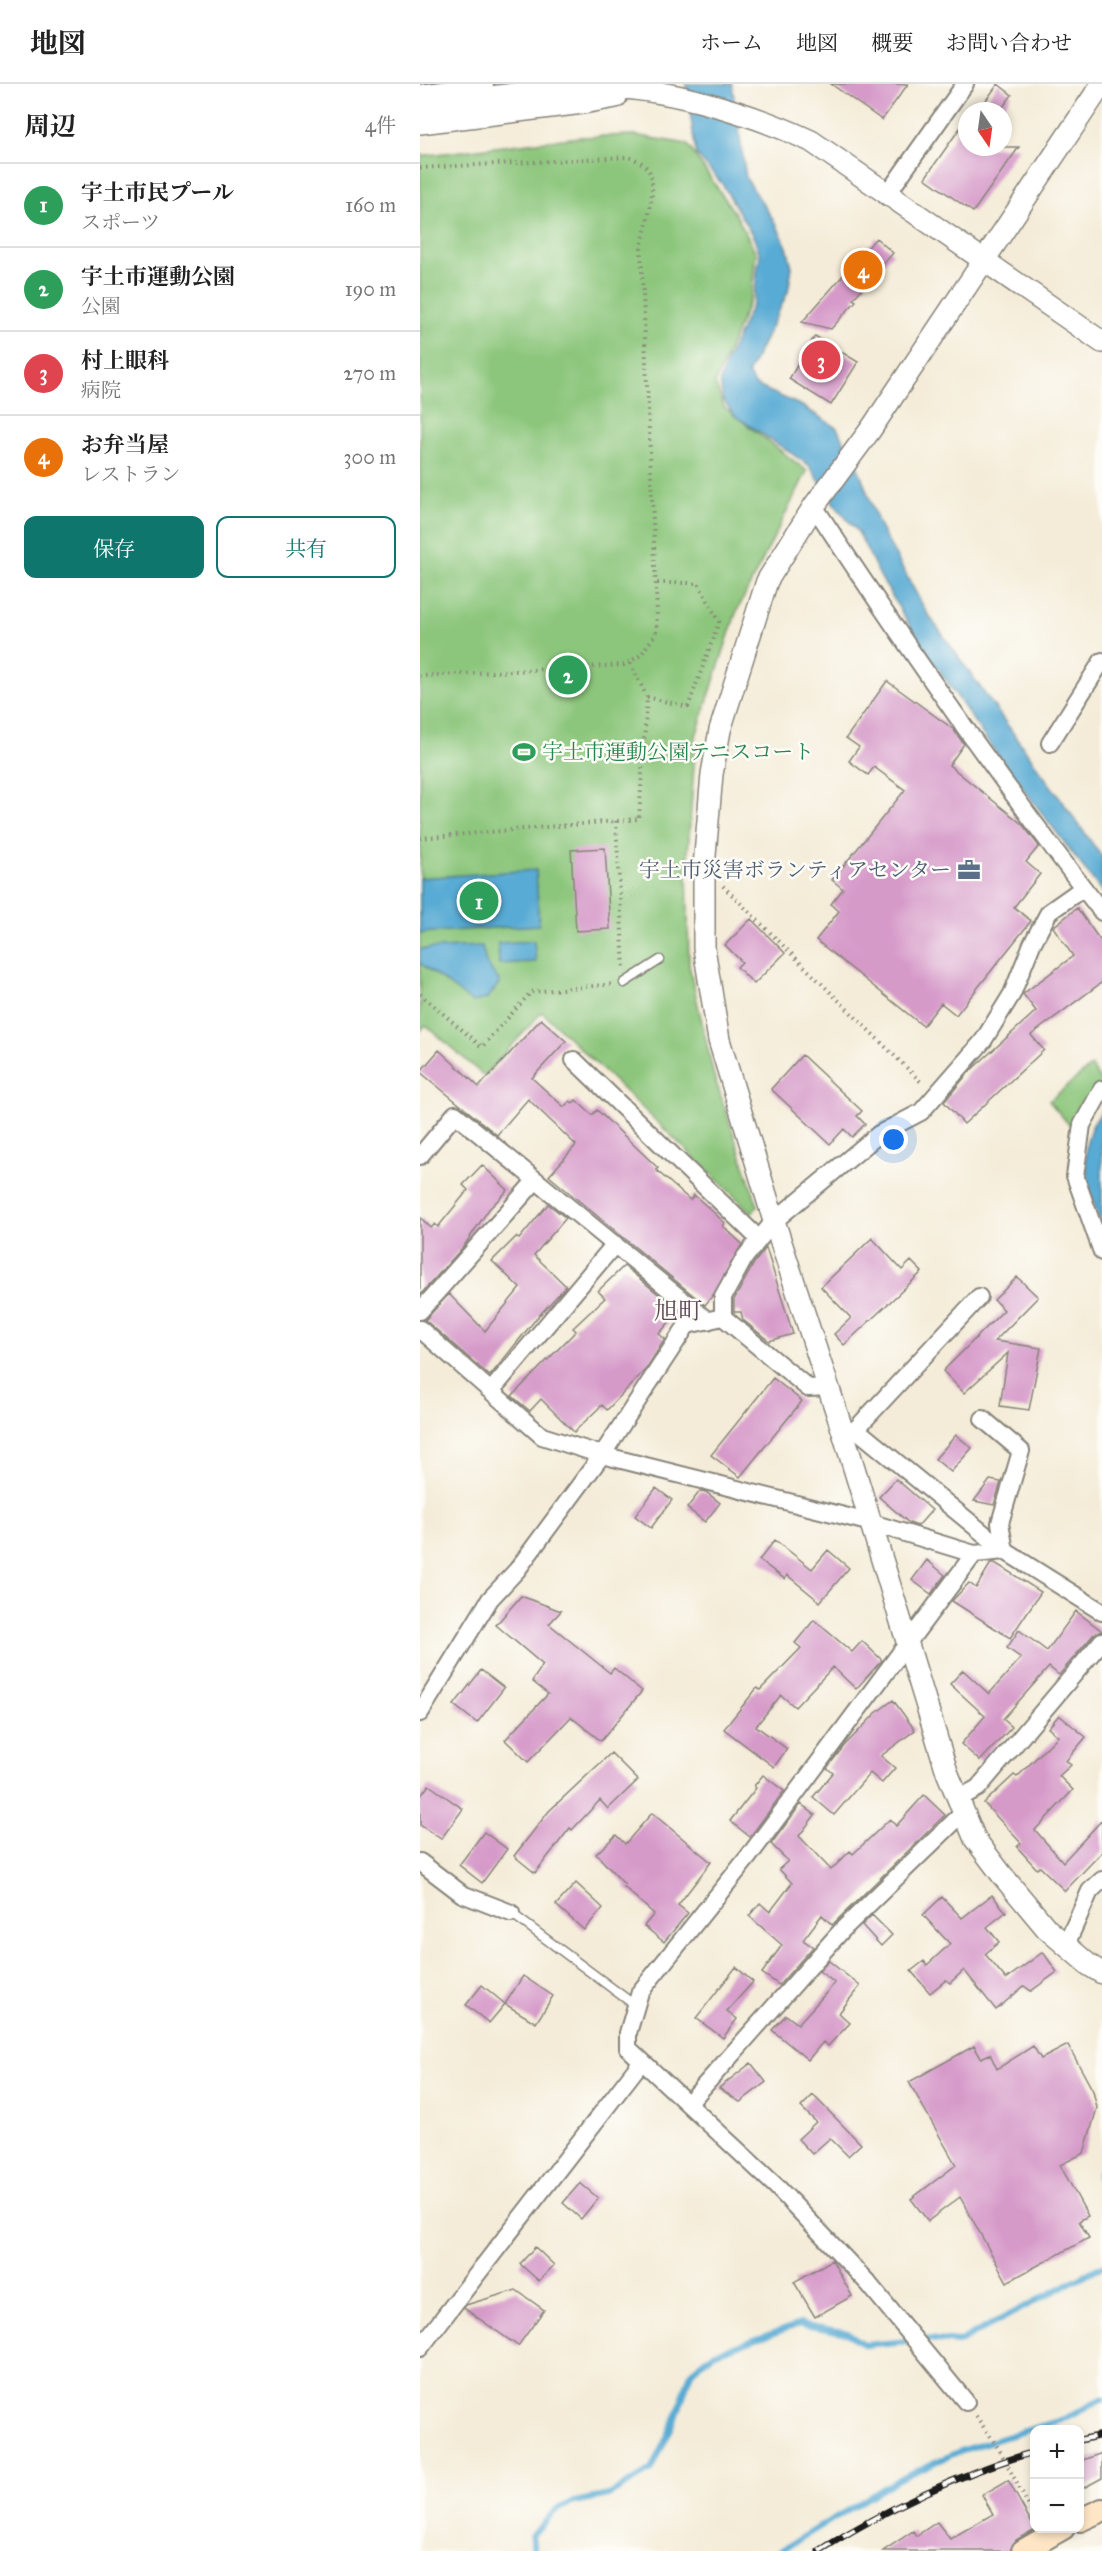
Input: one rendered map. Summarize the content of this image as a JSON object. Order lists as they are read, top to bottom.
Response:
{
  "districts": ["旭町"],
  "places": {
    "sports": ["宇土市運動公園テニスコート"],
    "office": ["宇土市災害ボランティアセンター"]
  },
  "north": "bottom",
  "page": {
    "header": "地図",
    "nav": [
      "ホーム",
      "地図",
      "概要",
      "お問い合わせ"
    ],
    "heading": ["周辺", "4件"],
    "list": [
      {
        "mark": "1",
        "name": "宇土市民プール",
        "note": "スポーツ",
        "value": "160 m"
      },
      {
        "mark": "2",
        "name": "宇土市運動公園",
        "note": "公園",
        "value": "190 m"
      },
      {
        "mark": "3",
        "name": "村上眼科",
        "note": "病院",
        "value": "270 m"
      },
      {
        "mark": "4",
        "name": "お弁当屋",
        "note": "レストラン",
        "value": "300 m"
      }
    ],
    "pins": [
      "4",
      "3",
      "2",
      "1"
    ],
    "buttons": ["保存", "共有"],
    "map_buttons": ["+", "−"]
  }
}
